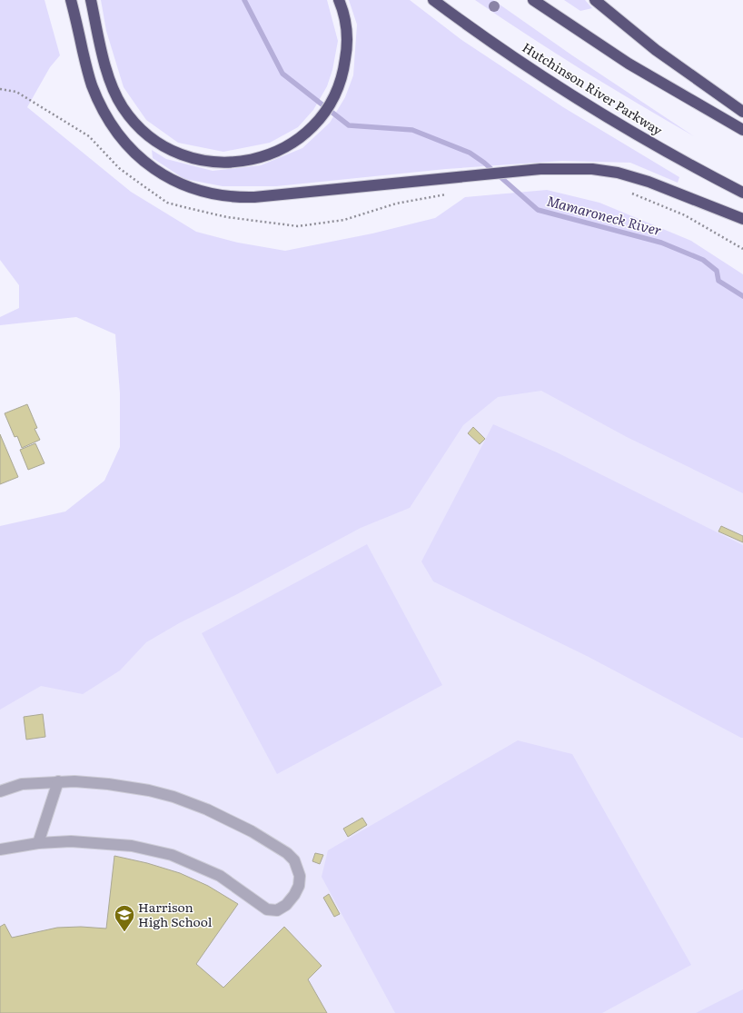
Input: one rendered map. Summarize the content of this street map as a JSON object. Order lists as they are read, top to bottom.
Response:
{
  "streets": {
    "highway": ["Hutchinson River Parkway"]
  },
  "water": ["Mamaroneck River"],
  "places": {
    "school or university": ["Harrison High School"]
  }
}
